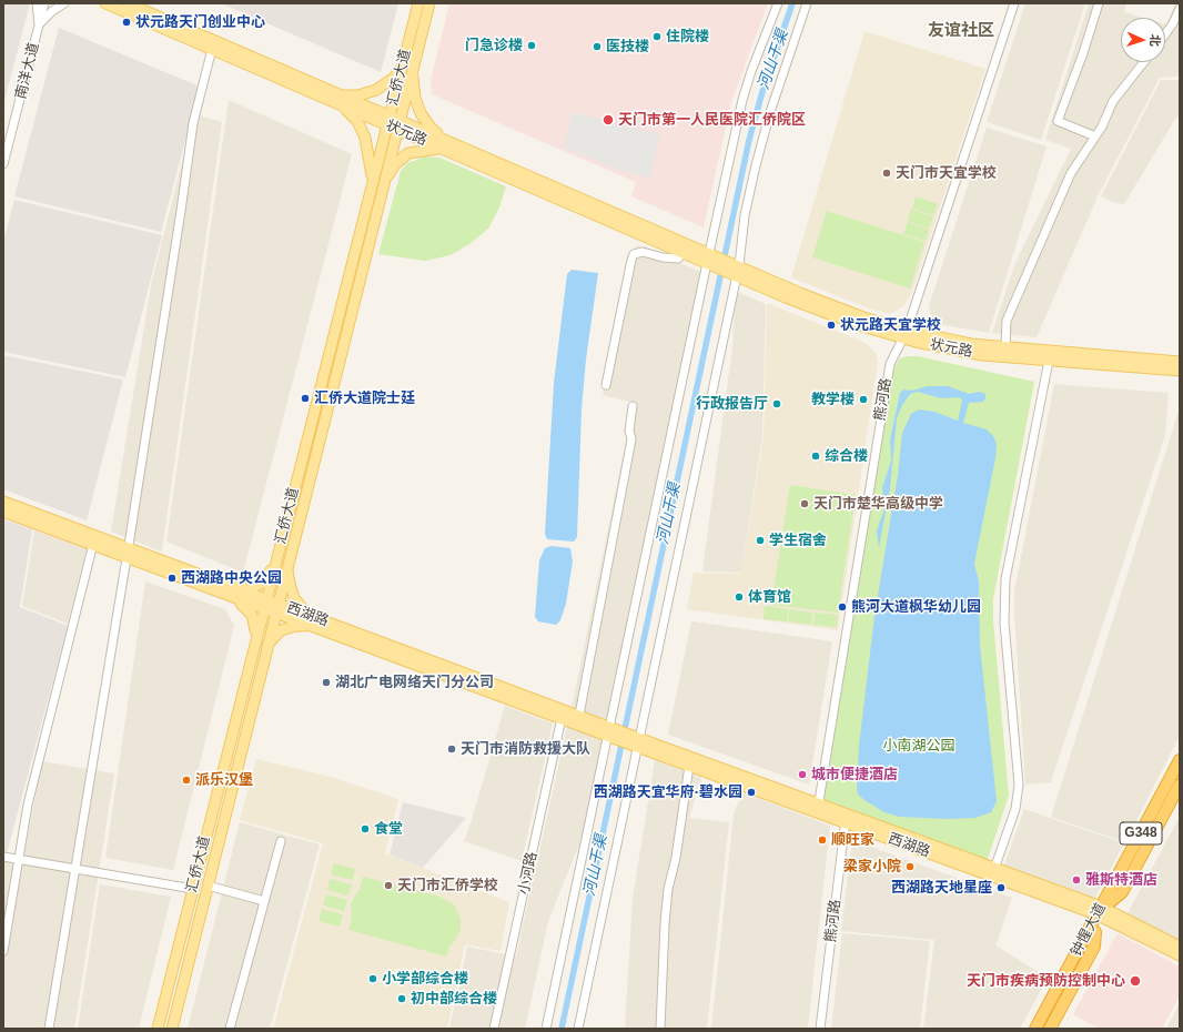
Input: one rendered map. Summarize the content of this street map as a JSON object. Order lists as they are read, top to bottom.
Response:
{
  "streets": {
    "highway": ["G348", "钟惺大道"],
    "main road": ["汇侨大道", "状元路", "西湖路"],
    "street": ["南洋大道", "熊河路", "小河路"]
  },
  "crossings": [
    ["汇侨大道", "状元路"],
    ["汇侨大道", "西湖路"],
    ["状元路", "熊河路"],
    ["熊河路", "西湖路"],
    ["西湖路", "小河路"],
    ["西湖路", "钟惺大道"]
  ],
  "districts": ["友谊社区"],
  "water": ["河山干渠"],
  "parks": ["小南湖公园"],
  "places": [
    "状元路天门创业中心",
    "住院楼",
    "门急诊楼",
    "医技楼",
    "天门市第一人民医院汇侨院区",
    "天门市天宜学校",
    "状元路天宜学校",
    "汇侨大道院士廷",
    "教学楼",
    "行政报告厅",
    "综合楼",
    "天门市楚华高级中学",
    "学生宿舍",
    "西湖路中央公园",
    "体育馆",
    "熊河大道枫华幼儿园",
    "湖北广电网络天门分公司",
    "天门市消防救援大队",
    "城市便捷酒店",
    "派乐汉堡",
    "西湖路天宜华府·碧水园",
    "食堂",
    "顺旺家",
    "梁家小院",
    "雅斯特酒店",
    "天门市汇侨学校",
    "西湖路天地星座",
    "小学部综合楼",
    "天门市疾病预防控制中心",
    "初中部综合楼"
  ],
  "north": "right"
}
